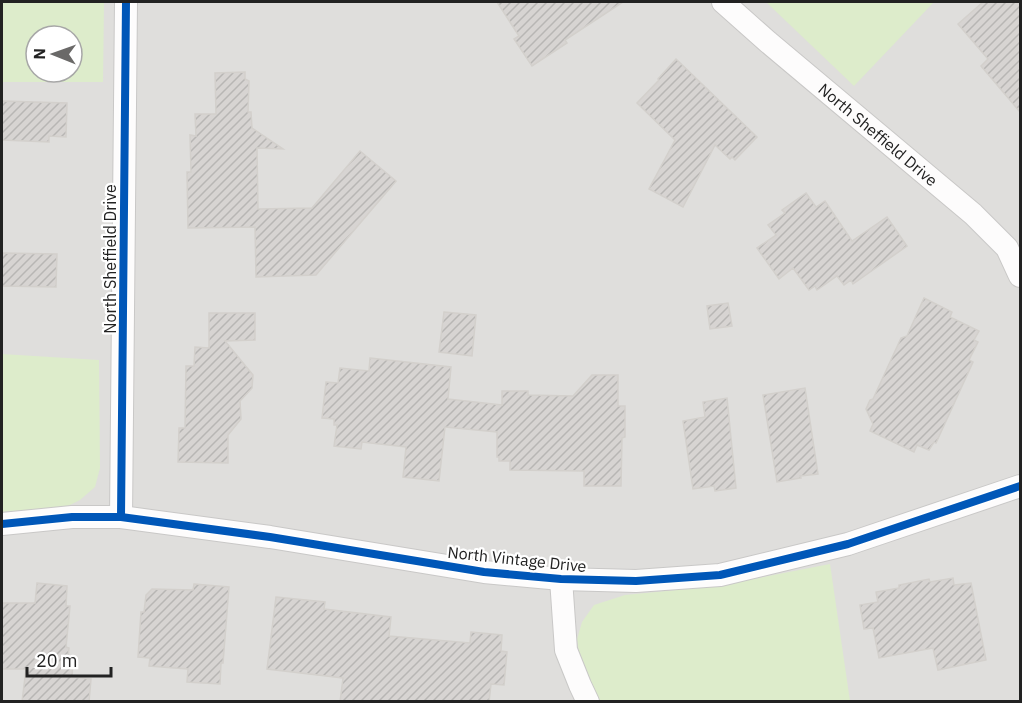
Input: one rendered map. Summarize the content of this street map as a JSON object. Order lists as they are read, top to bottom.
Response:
{
  "streets": {
    "street": ["North Sheffield Drive", "North Vintage Drive"]
  },
  "crossings": [
    ["North Sheffield Drive", "North Vintage Drive"]
  ],
  "scale_bar": "20 m",
  "north": "left"
}
